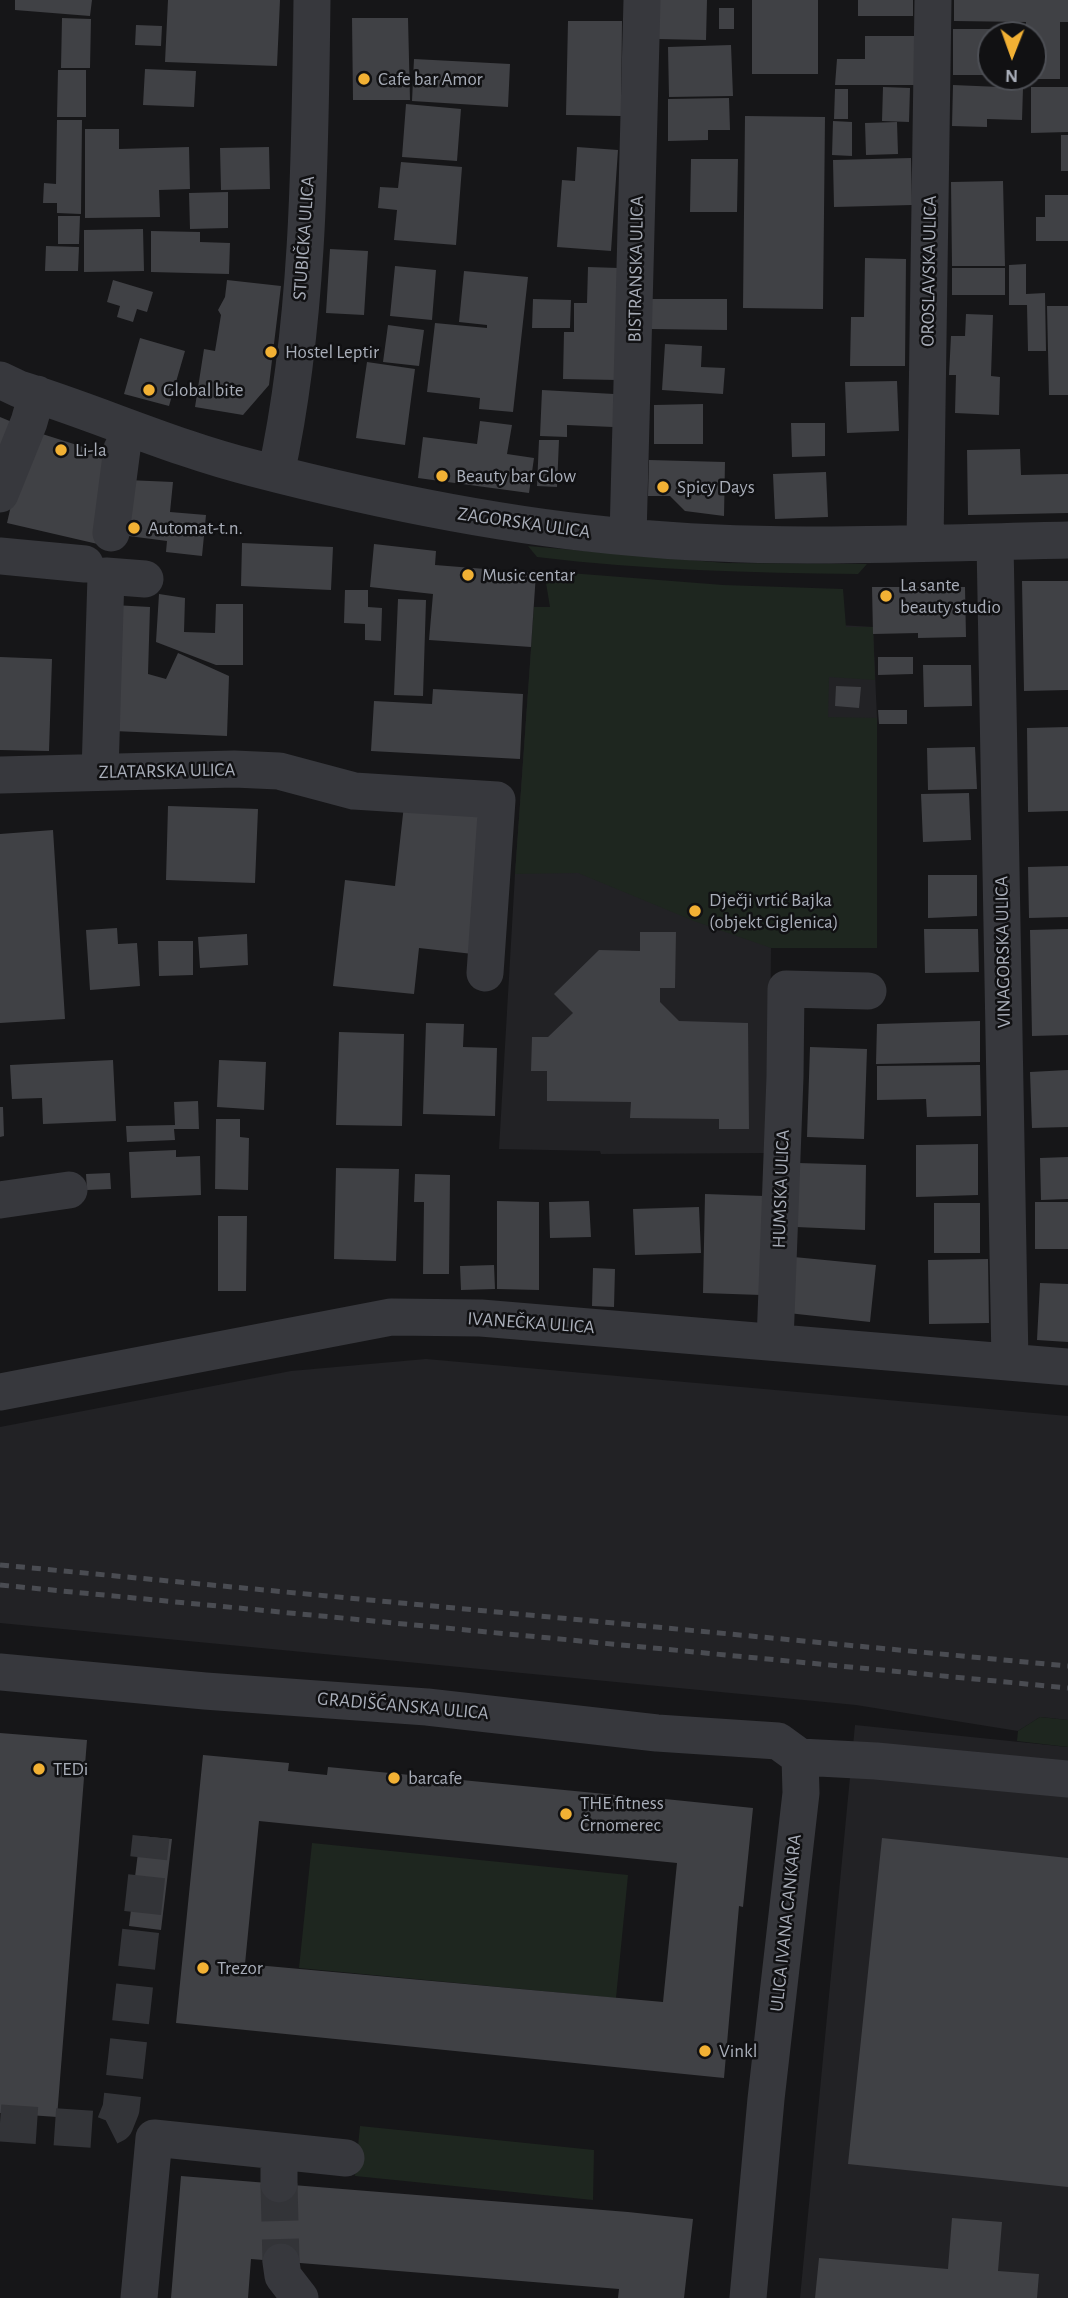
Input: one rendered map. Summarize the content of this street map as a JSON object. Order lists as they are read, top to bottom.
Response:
{
  "streets": {
    "street": [
      "STUBIČKA ULICA",
      "BISTRANSKA ULICA",
      "OROSLAVSKA ULICA",
      "ZAGORSKA ULICA",
      "ZLATARSKA ULICA",
      "VINAGORSKA ULICA",
      "HUMSKA ULICA",
      "IVANEČKA ULICA",
      "GRADIŠĆANSKA ULICA",
      "ULICA IVANA CANKARA"
    ]
  },
  "crossings": [
    ["STUBIČKA ULICA", "ZAGORSKA ULICA"],
    ["BISTRANSKA ULICA", "ZAGORSKA ULICA"],
    ["OROSLAVSKA ULICA", "ZAGORSKA ULICA"],
    ["ZAGORSKA ULICA", "VINAGORSKA ULICA"],
    ["VINAGORSKA ULICA", "IVANEČKA ULICA"],
    ["HUMSKA ULICA", "IVANEČKA ULICA"],
    ["GRADIŠĆANSKA ULICA", "ULICA IVANA CANKARA"]
  ],
  "places": [
    "Cafe bar Amor",
    "Hostel Leptir",
    "Global bite",
    "Li-la",
    "Beauty bar Glow",
    "Spicy Days",
    "Automat-t.n.",
    "Music centar",
    "La sante beauty studio",
    "Dječji vrtić Bajka (objekt Ciglenica)",
    "TEDi",
    "barcafe",
    "THE fitness Črnomerec",
    "Trezor",
    "Vinkl"
  ],
  "north": "bottom"
}
